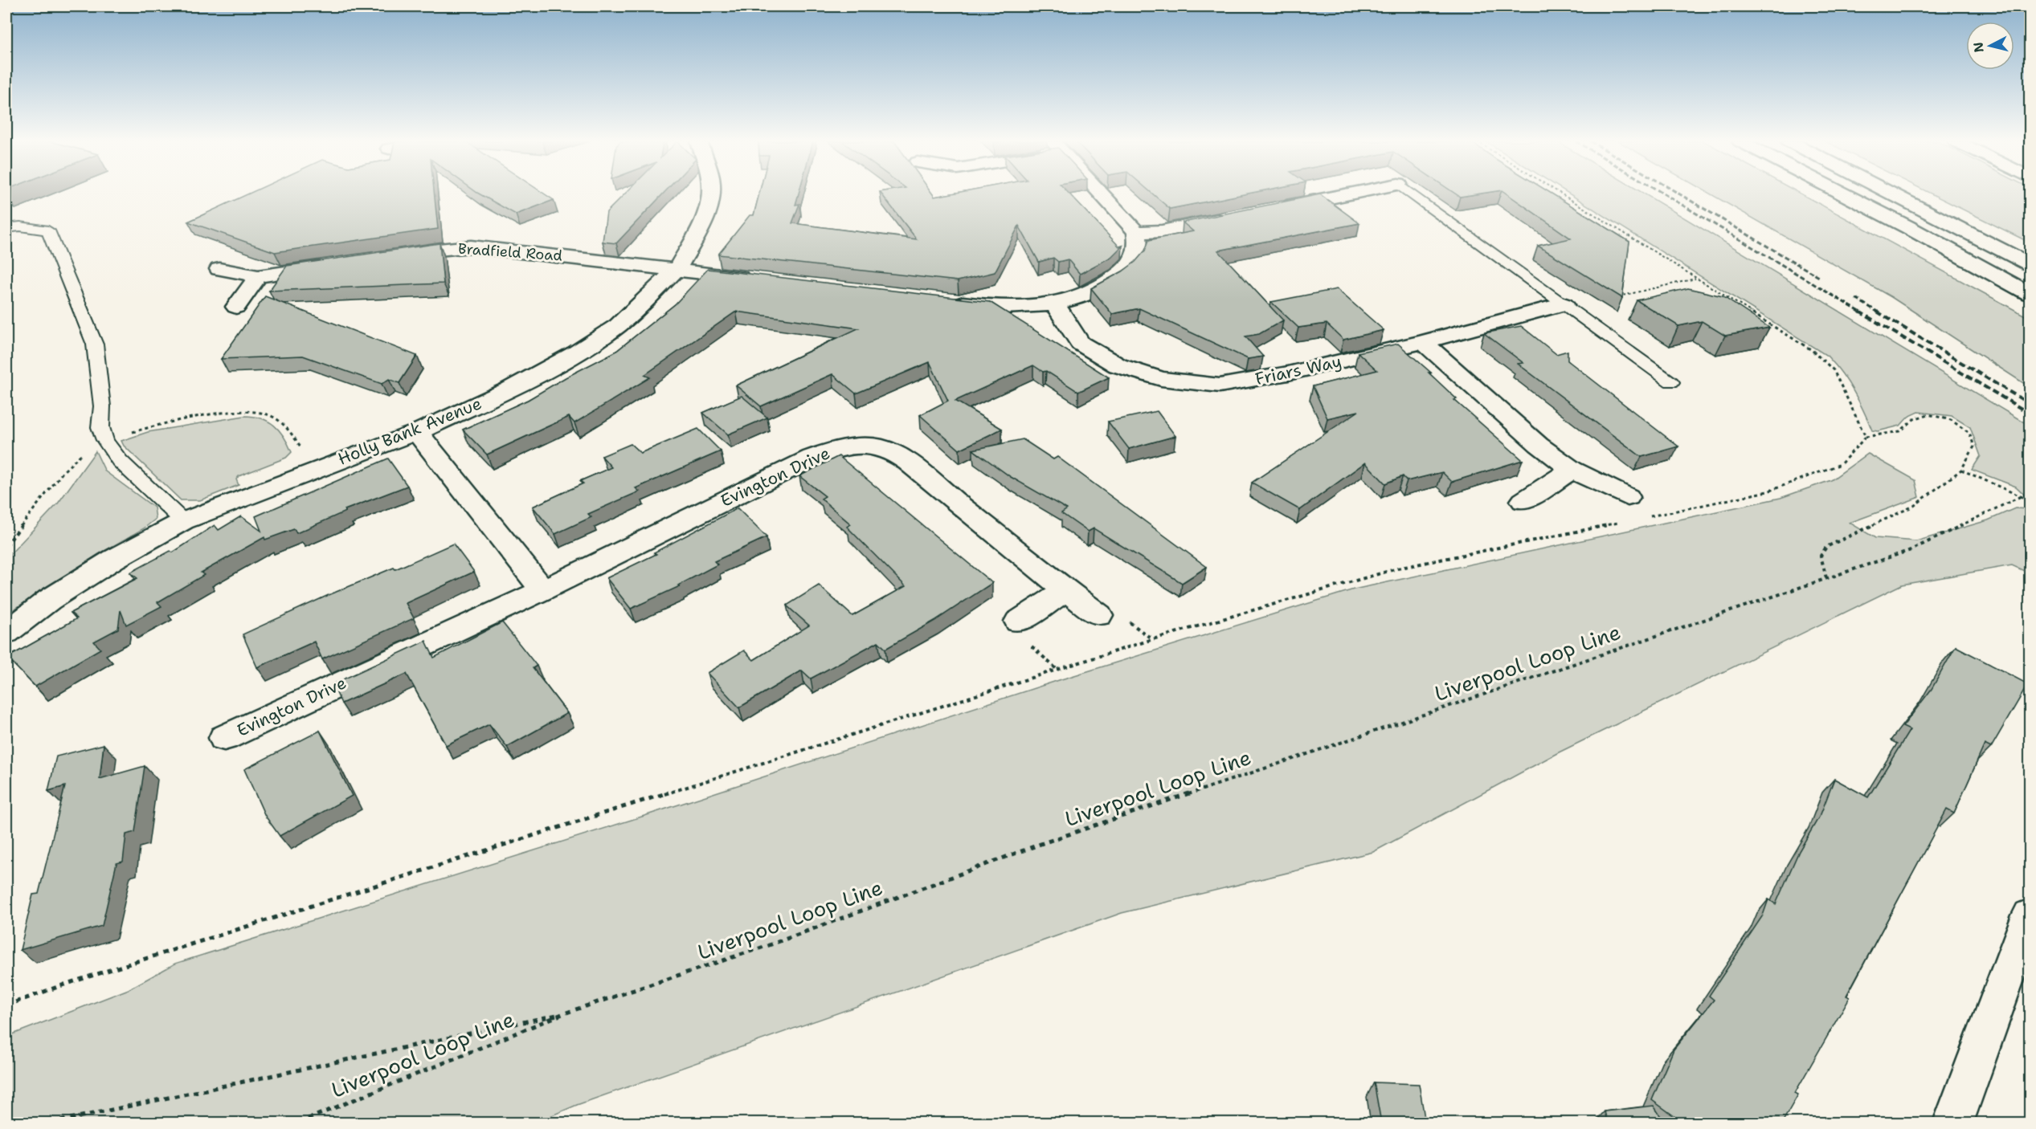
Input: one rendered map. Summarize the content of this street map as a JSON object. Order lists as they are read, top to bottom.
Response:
{
  "streets": {
    "main road": [
      "Bradfield Road",
      "Friars Way",
      "Holly Bank Avenue",
      "Evington Drive"
    ],
    "path": ["Liverpool Loop Line"]
  },
  "crossings": [
    ["Bradfield Road", "Holly Bank Avenue"]
  ],
  "north": "left"
}
